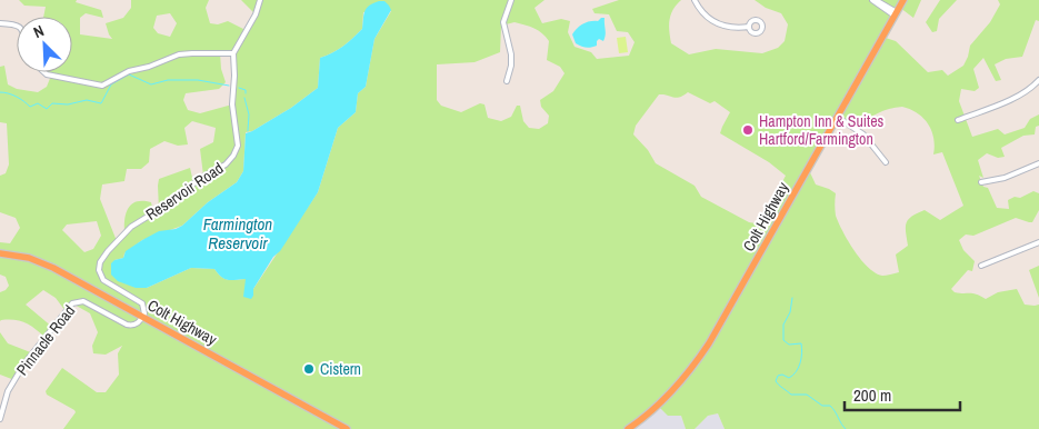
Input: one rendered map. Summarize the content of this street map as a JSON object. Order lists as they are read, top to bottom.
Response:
{
  "streets": {
    "highway": ["Colt Highway"],
    "street": ["Reservoir Road", "Pinnacle Road"]
  },
  "crossings": [
    ["Reservoir Road", "Colt Highway"],
    ["Reservoir Road", "Pinnacle Road"],
    ["Colt Highway", "Pinnacle Road"]
  ],
  "water": ["Farmington Reservoir"],
  "places": ["Hampton Inn & Suites Hartford/Farmington", "Cistern"],
  "scale_bar": "200 m",
  "north": "top left"
}
